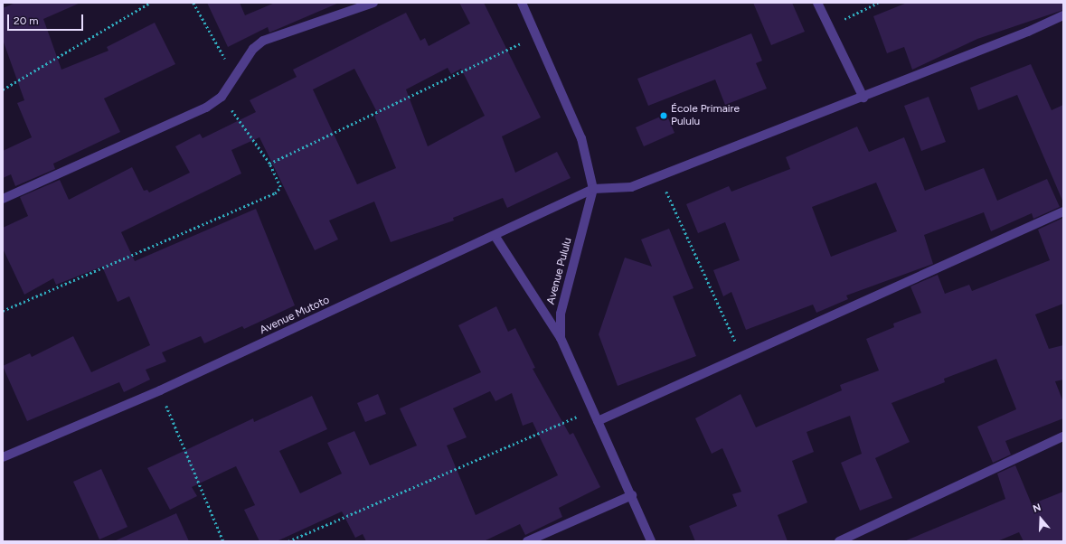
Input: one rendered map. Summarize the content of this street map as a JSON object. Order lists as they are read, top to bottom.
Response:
{
  "streets": {
    "street": ["Avenue Pululu", "Avenue Mutoto"]
  },
  "crossings": [
    ["Avenue Pululu", "Avenue Mutoto"]
  ],
  "places": ["École Primaire Pululu"],
  "scale_bar": "20 m",
  "north": "top"
}
